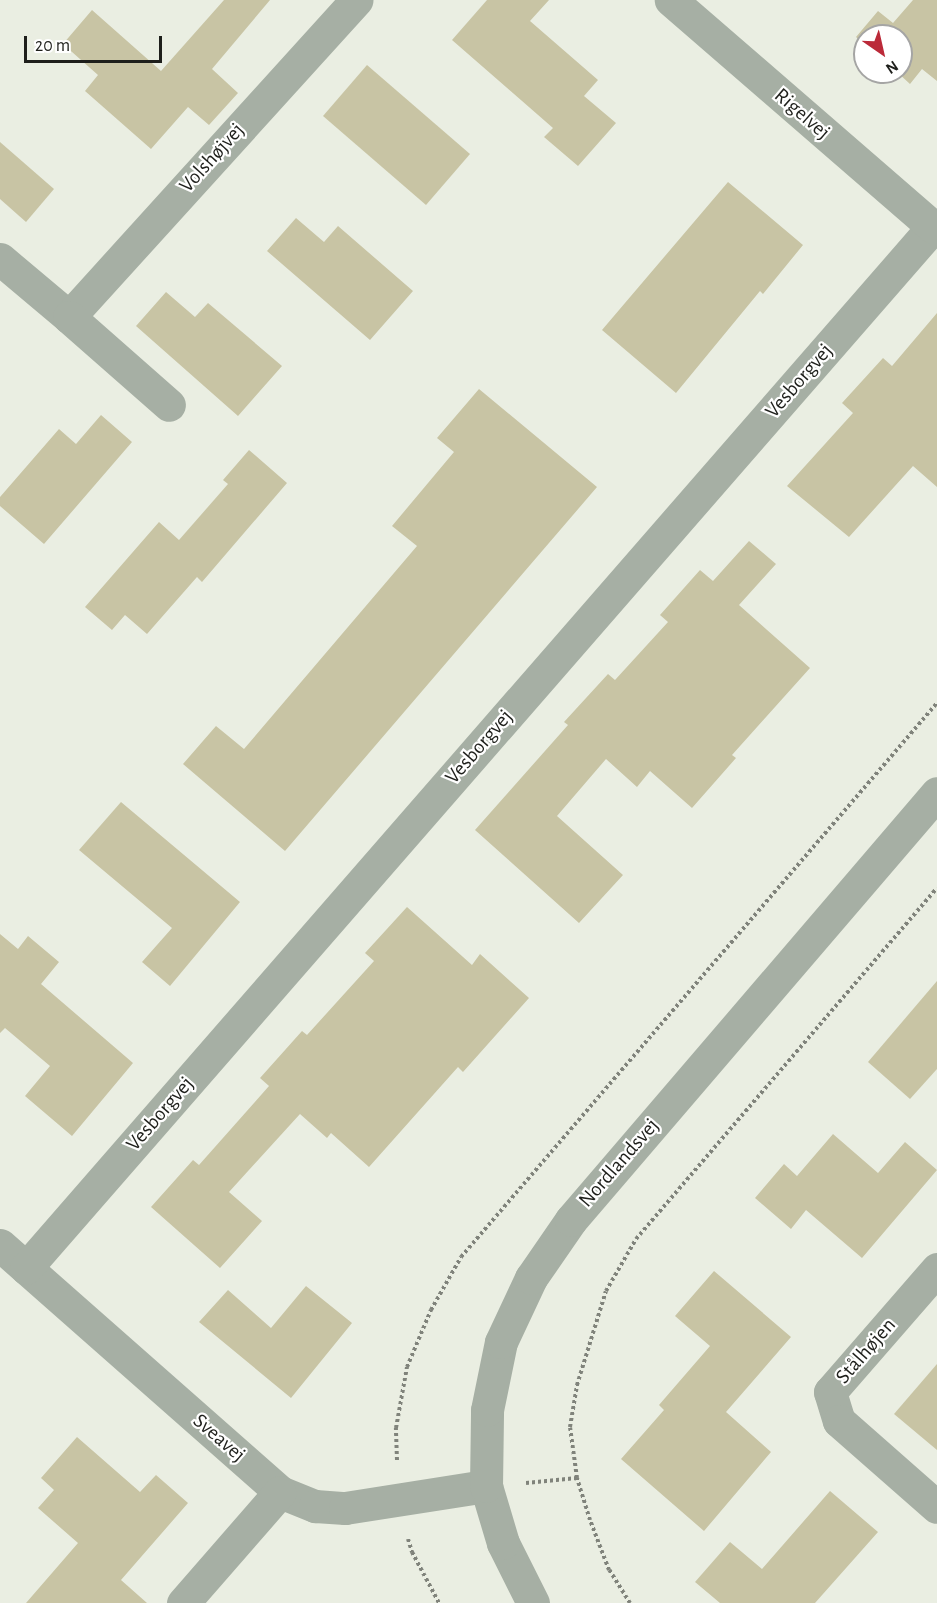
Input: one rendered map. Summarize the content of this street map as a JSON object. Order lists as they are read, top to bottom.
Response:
{
  "streets": {
    "street": [
      "Rigelvej",
      "Volshøjvej",
      "Vesborgvej",
      "Nordlandsvej",
      "Stålhøjen",
      "Sveavej"
    ]
  },
  "crossings": [
    ["Rigelvej", "Vesborgvej"],
    ["Vesborgvej", "Sveavej"],
    ["Nordlandsvej", "Sveavej"]
  ],
  "scale_bar": "20 m",
  "north": "bottom right"
}
